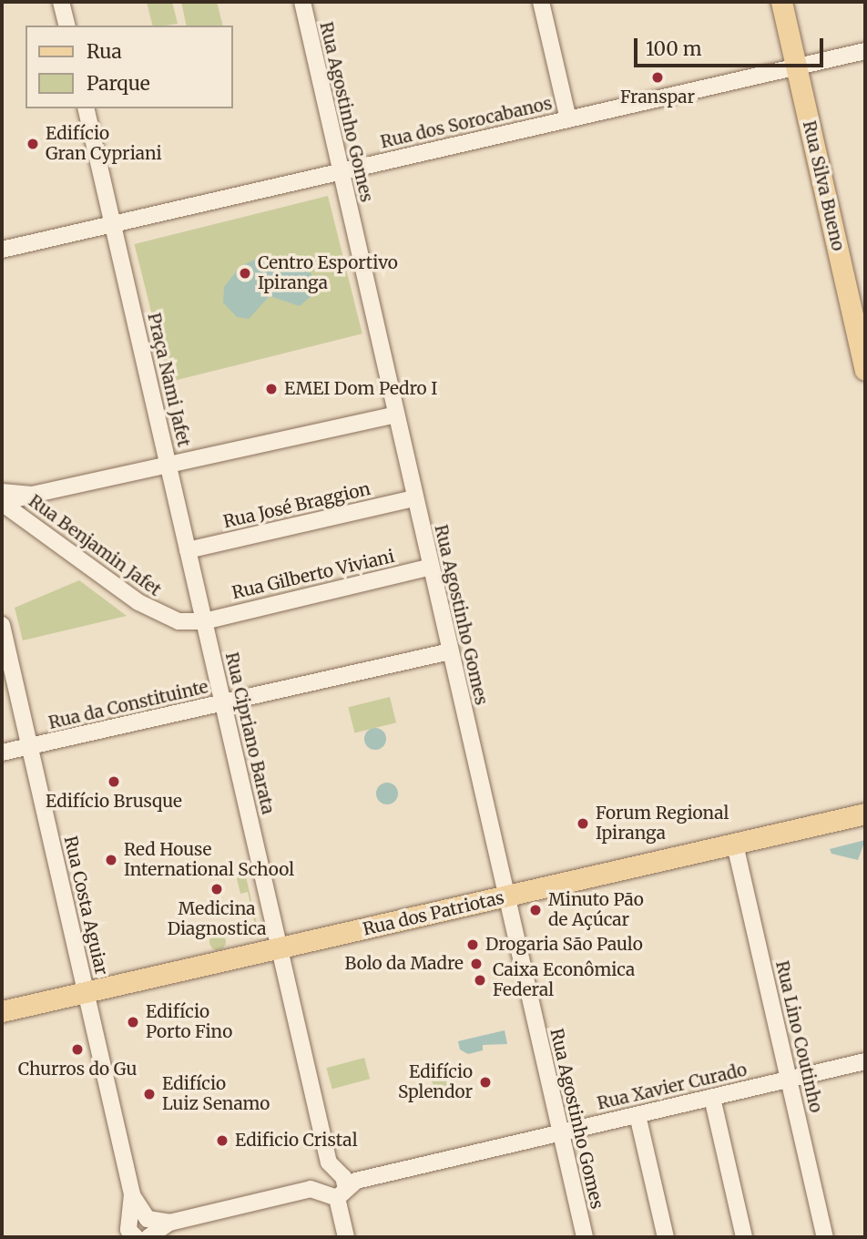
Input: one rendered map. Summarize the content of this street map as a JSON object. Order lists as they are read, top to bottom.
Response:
{
  "streets": {
    "main road": ["Rua Silva Bueno", "Rua dos Patriotas"],
    "street": [
      "Rua Agostinho Gomes",
      "Rua dos Sorocabanos",
      "Praça Nami Jafet",
      "Rua José Braggion",
      "Rua Benjamin Jafet",
      "Rua Gilberto Viviani",
      "Rua da Constituinte",
      "Rua Cipriano Barata",
      "Rua Costa Aguiar",
      "Rua Lino Coutinho",
      "Rua Xavier Curado"
    ]
  },
  "crossings": [
    ["Rua Agostinho Gomes", "Rua dos Sorocabanos"],
    ["Rua Agostinho Gomes", "Praça Nami Jafet"],
    ["Rua Agostinho Gomes", "Rua José Braggion"],
    ["Rua Agostinho Gomes", "Rua Gilberto Viviani"],
    ["Rua Agostinho Gomes", "Rua da Constituinte"],
    ["Rua Agostinho Gomes", "Rua dos Patriotas"],
    ["Rua Agostinho Gomes", "Rua Xavier Curado"],
    ["Rua dos Sorocabanos", "Rua Silva Bueno"],
    ["Rua dos Sorocabanos", "Praça Nami Jafet"],
    ["Praça Nami Jafet", "Rua Cipriano Barata"],
    ["Rua José Braggion", "Rua Cipriano Barata"],
    ["Rua Benjamin Jafet", "Rua Gilberto Viviani"],
    ["Rua Benjamin Jafet", "Rua Cipriano Barata"],
    ["Rua Gilberto Viviani", "Rua Cipriano Barata"],
    ["Rua da Constituinte", "Rua Cipriano Barata"],
    ["Rua da Constituinte", "Rua Costa Aguiar"],
    ["Rua Cipriano Barata", "Rua dos Patriotas"],
    ["Rua Cipriano Barata", "Rua Xavier Curado"],
    ["Rua Costa Aguiar", "Rua dos Patriotas"],
    ["Rua dos Patriotas", "Rua Lino Coutinho"],
    ["Rua Lino Coutinho", "Rua Xavier Curado"]
  ],
  "places": [
    "Franspar",
    "Edifício Gran Cypriani",
    "Centro Esportivo Ipiranga",
    "EMEI Dom Pedro I",
    "Edifício Brusque",
    "Forum Regional Ipiranga",
    "Red House International School",
    "Medicina Diagnostica",
    "Minuto Pão de Açúcar",
    "Drogaria São Paulo",
    "Bolo da Madre",
    "Caixa Econômica Federal",
    "Edifício Porto Fino",
    "Churros do Gu",
    "Edifício Splendor",
    "Edifício Luiz Senamo",
    "Edificio Cristal"
  ],
  "legend": ["Rua", "Parque"],
  "scale_bar": "100 m"
}
